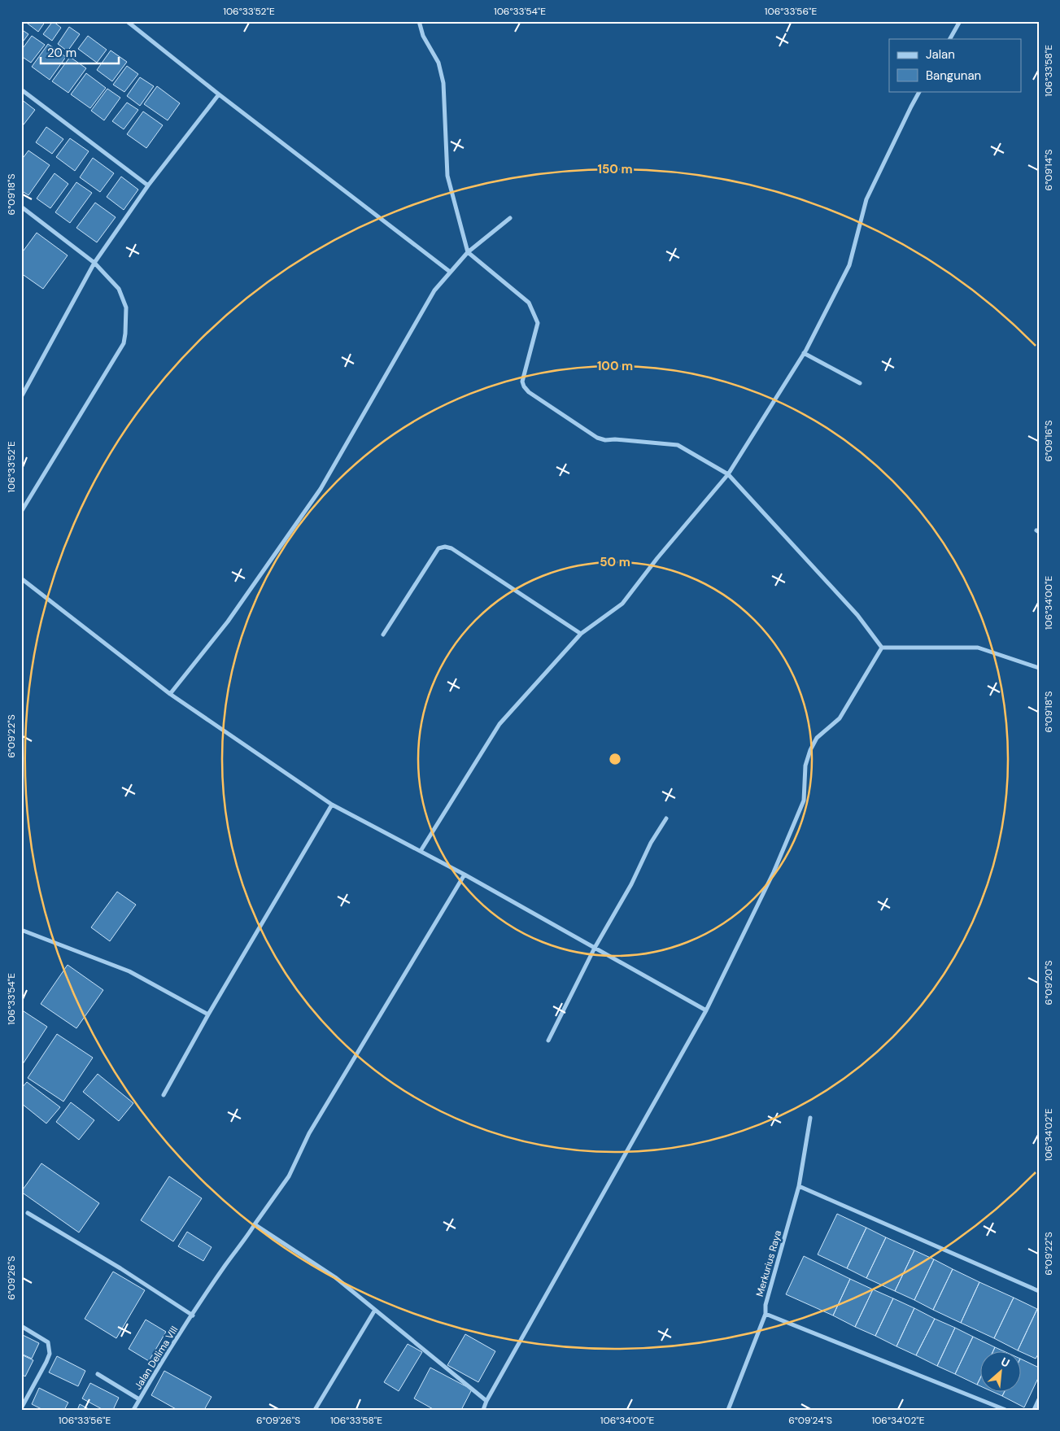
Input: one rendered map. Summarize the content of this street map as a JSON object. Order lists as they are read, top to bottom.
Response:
{
  "streets": {
    "street": ["Merkurius Raya", "Jalan Delima VIII"]
  },
  "legend": ["Jalan", "Bangunan"],
  "scale_bar": "20 m",
  "north": "top right",
  "coordinates": [
    "106°33'52\"E",
    "106°33'54\"E",
    "106°33'56\"E",
    "106°33'58\"E",
    "6°09'14\"S",
    "6°09'18\"S",
    "6°09'16\"S",
    "106°34'00\"E",
    "6°09'22\"S",
    "6°09'20\"S",
    "106°34'02\"E",
    "6°09'26\"S",
    "6°09'24\"S"
  ],
  "rings": ["150 m", "100 m", "50 m"]
}
